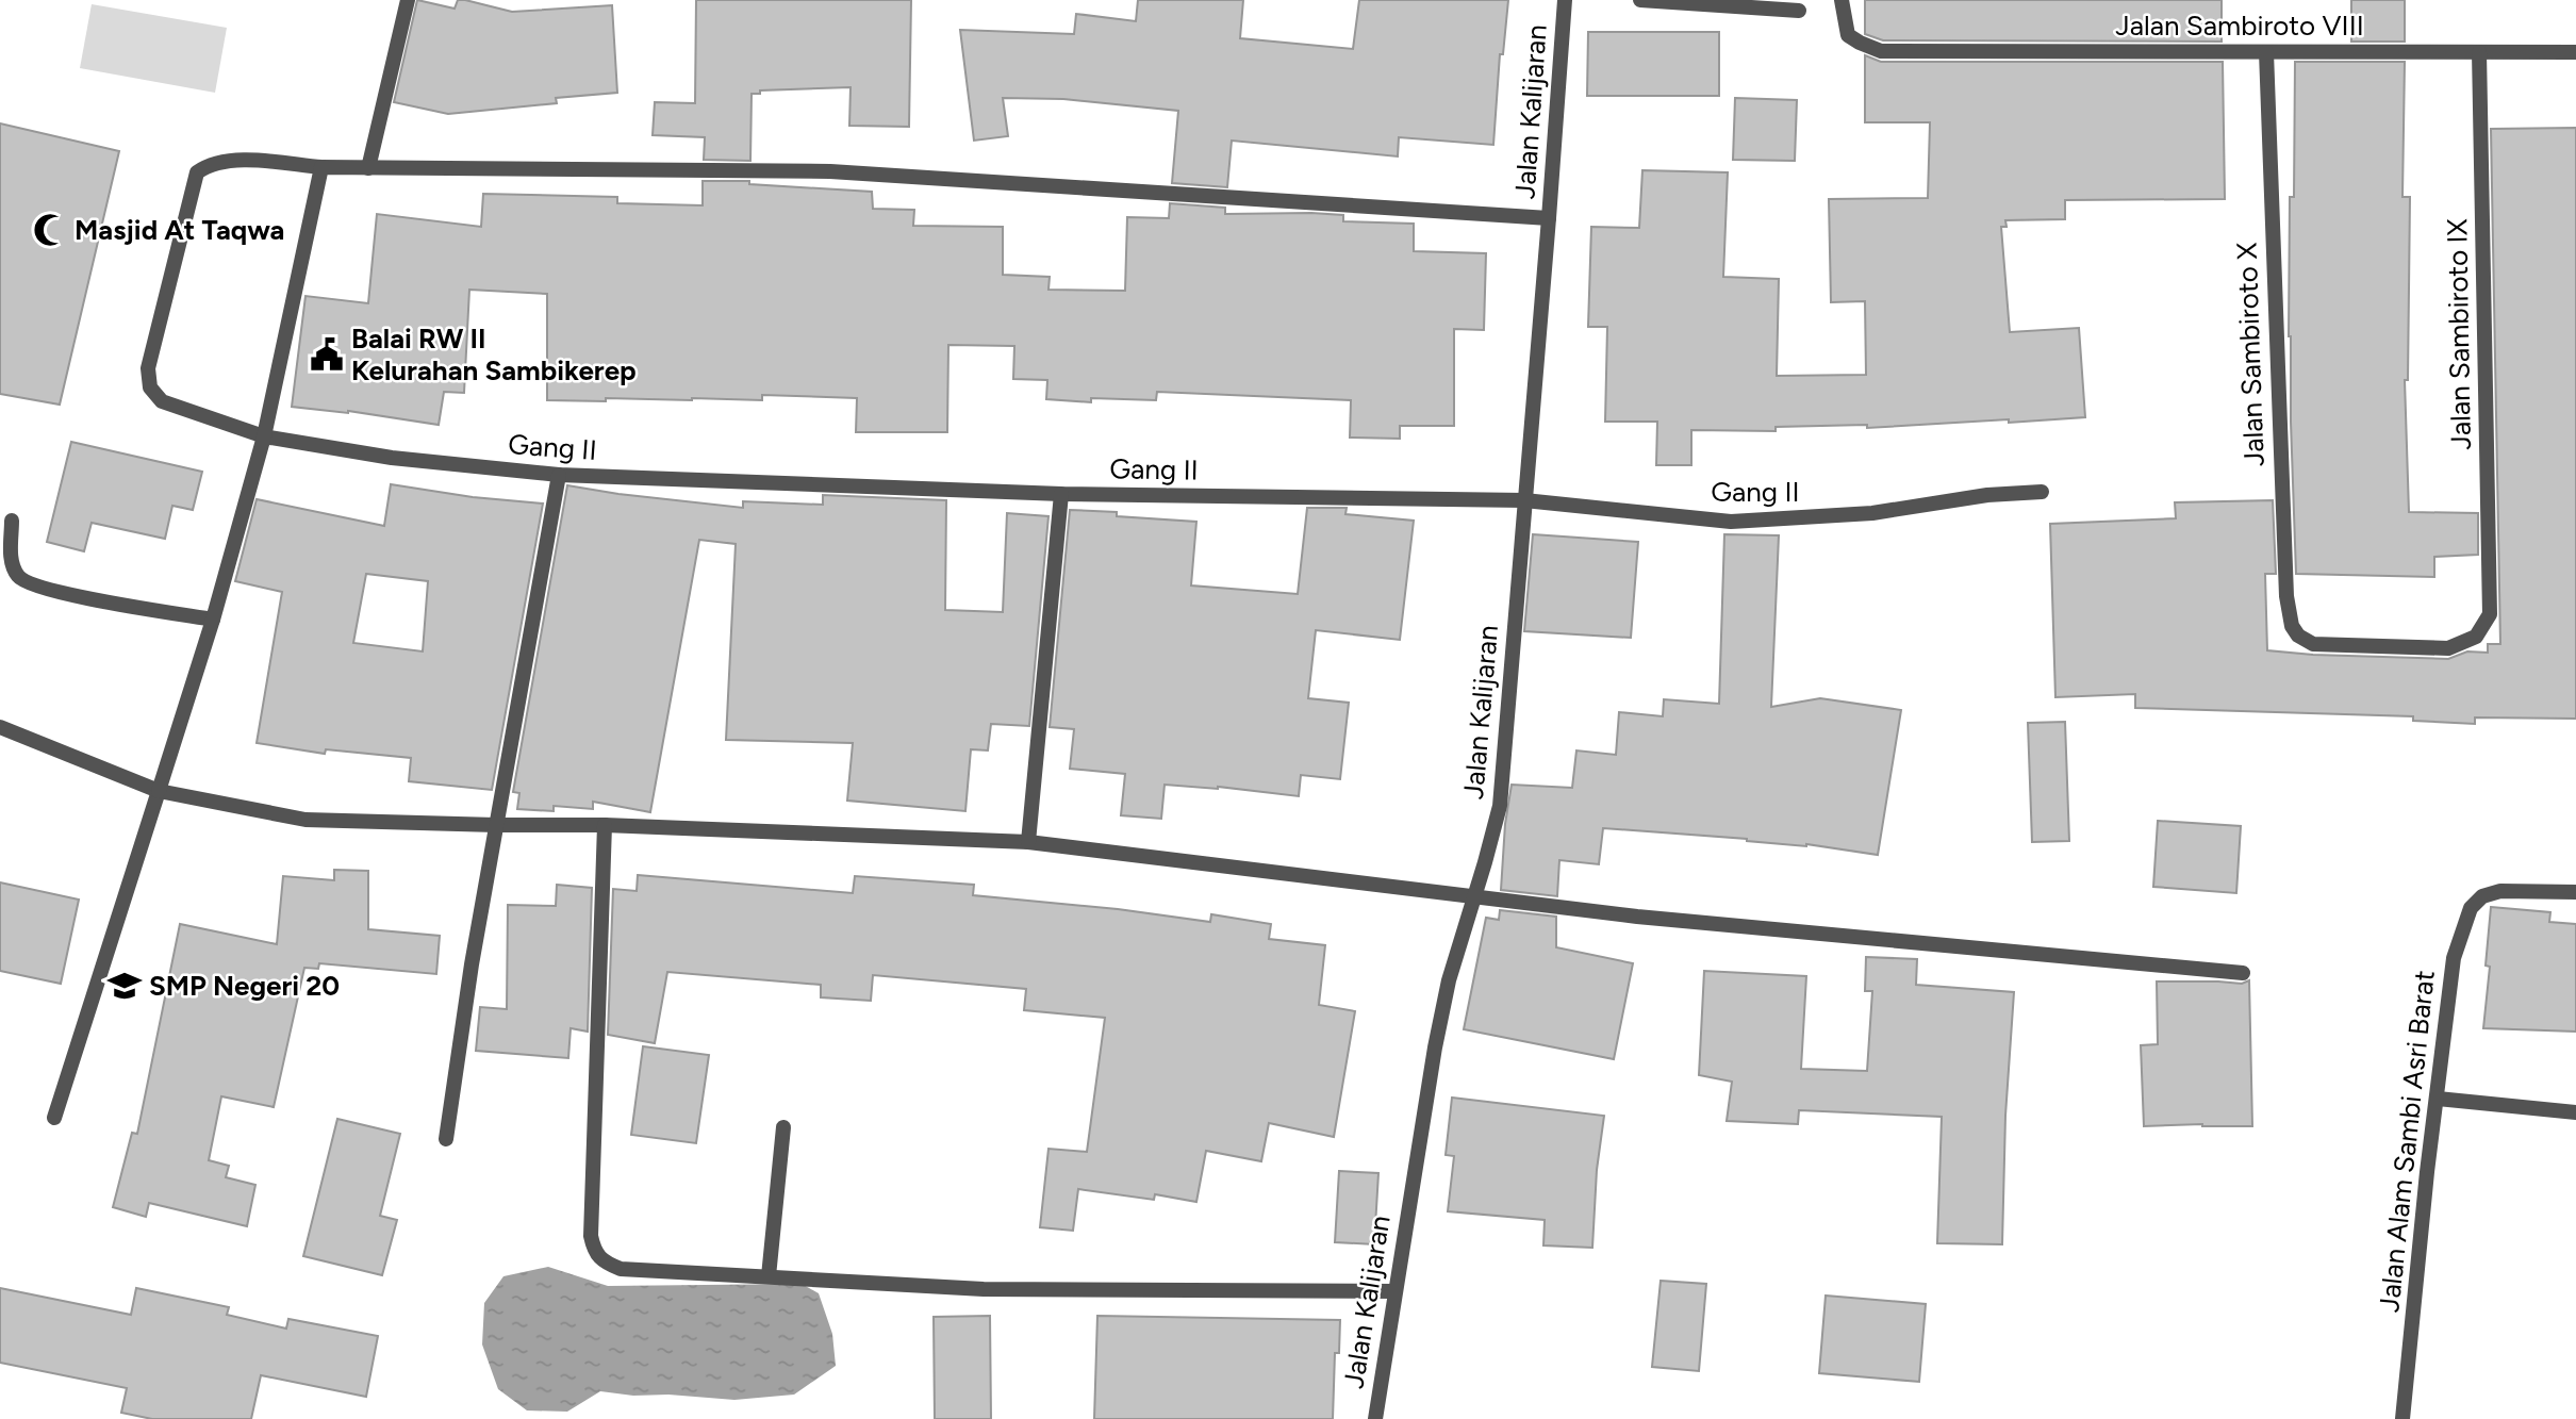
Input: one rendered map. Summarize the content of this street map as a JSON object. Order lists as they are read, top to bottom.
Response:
{
  "streets": {
    "street": [
      "Jalan Sambiroto VIII",
      "Jalan Kalijaran",
      "Jalan Sambiroto IX",
      "Jalan Sambiroto X",
      "Gang II",
      "Jalan Alam Sambi Asri Barat"
    ]
  },
  "crossings": [
    ["Jalan Sambiroto VIII", "Jalan Sambiroto IX"],
    ["Jalan Sambiroto VIII", "Jalan Sambiroto X"],
    ["Jalan Kalijaran", "Gang II"],
    ["Jalan Sambiroto IX", "Jalan Sambiroto X"]
  ],
  "places": {
    "mosque": ["Masjid At Taqwa"],
    "public building": ["Balai RW II Kelurahan Sambikerep"],
    "school or university": ["SMP Negeri 20"]
  }
}
